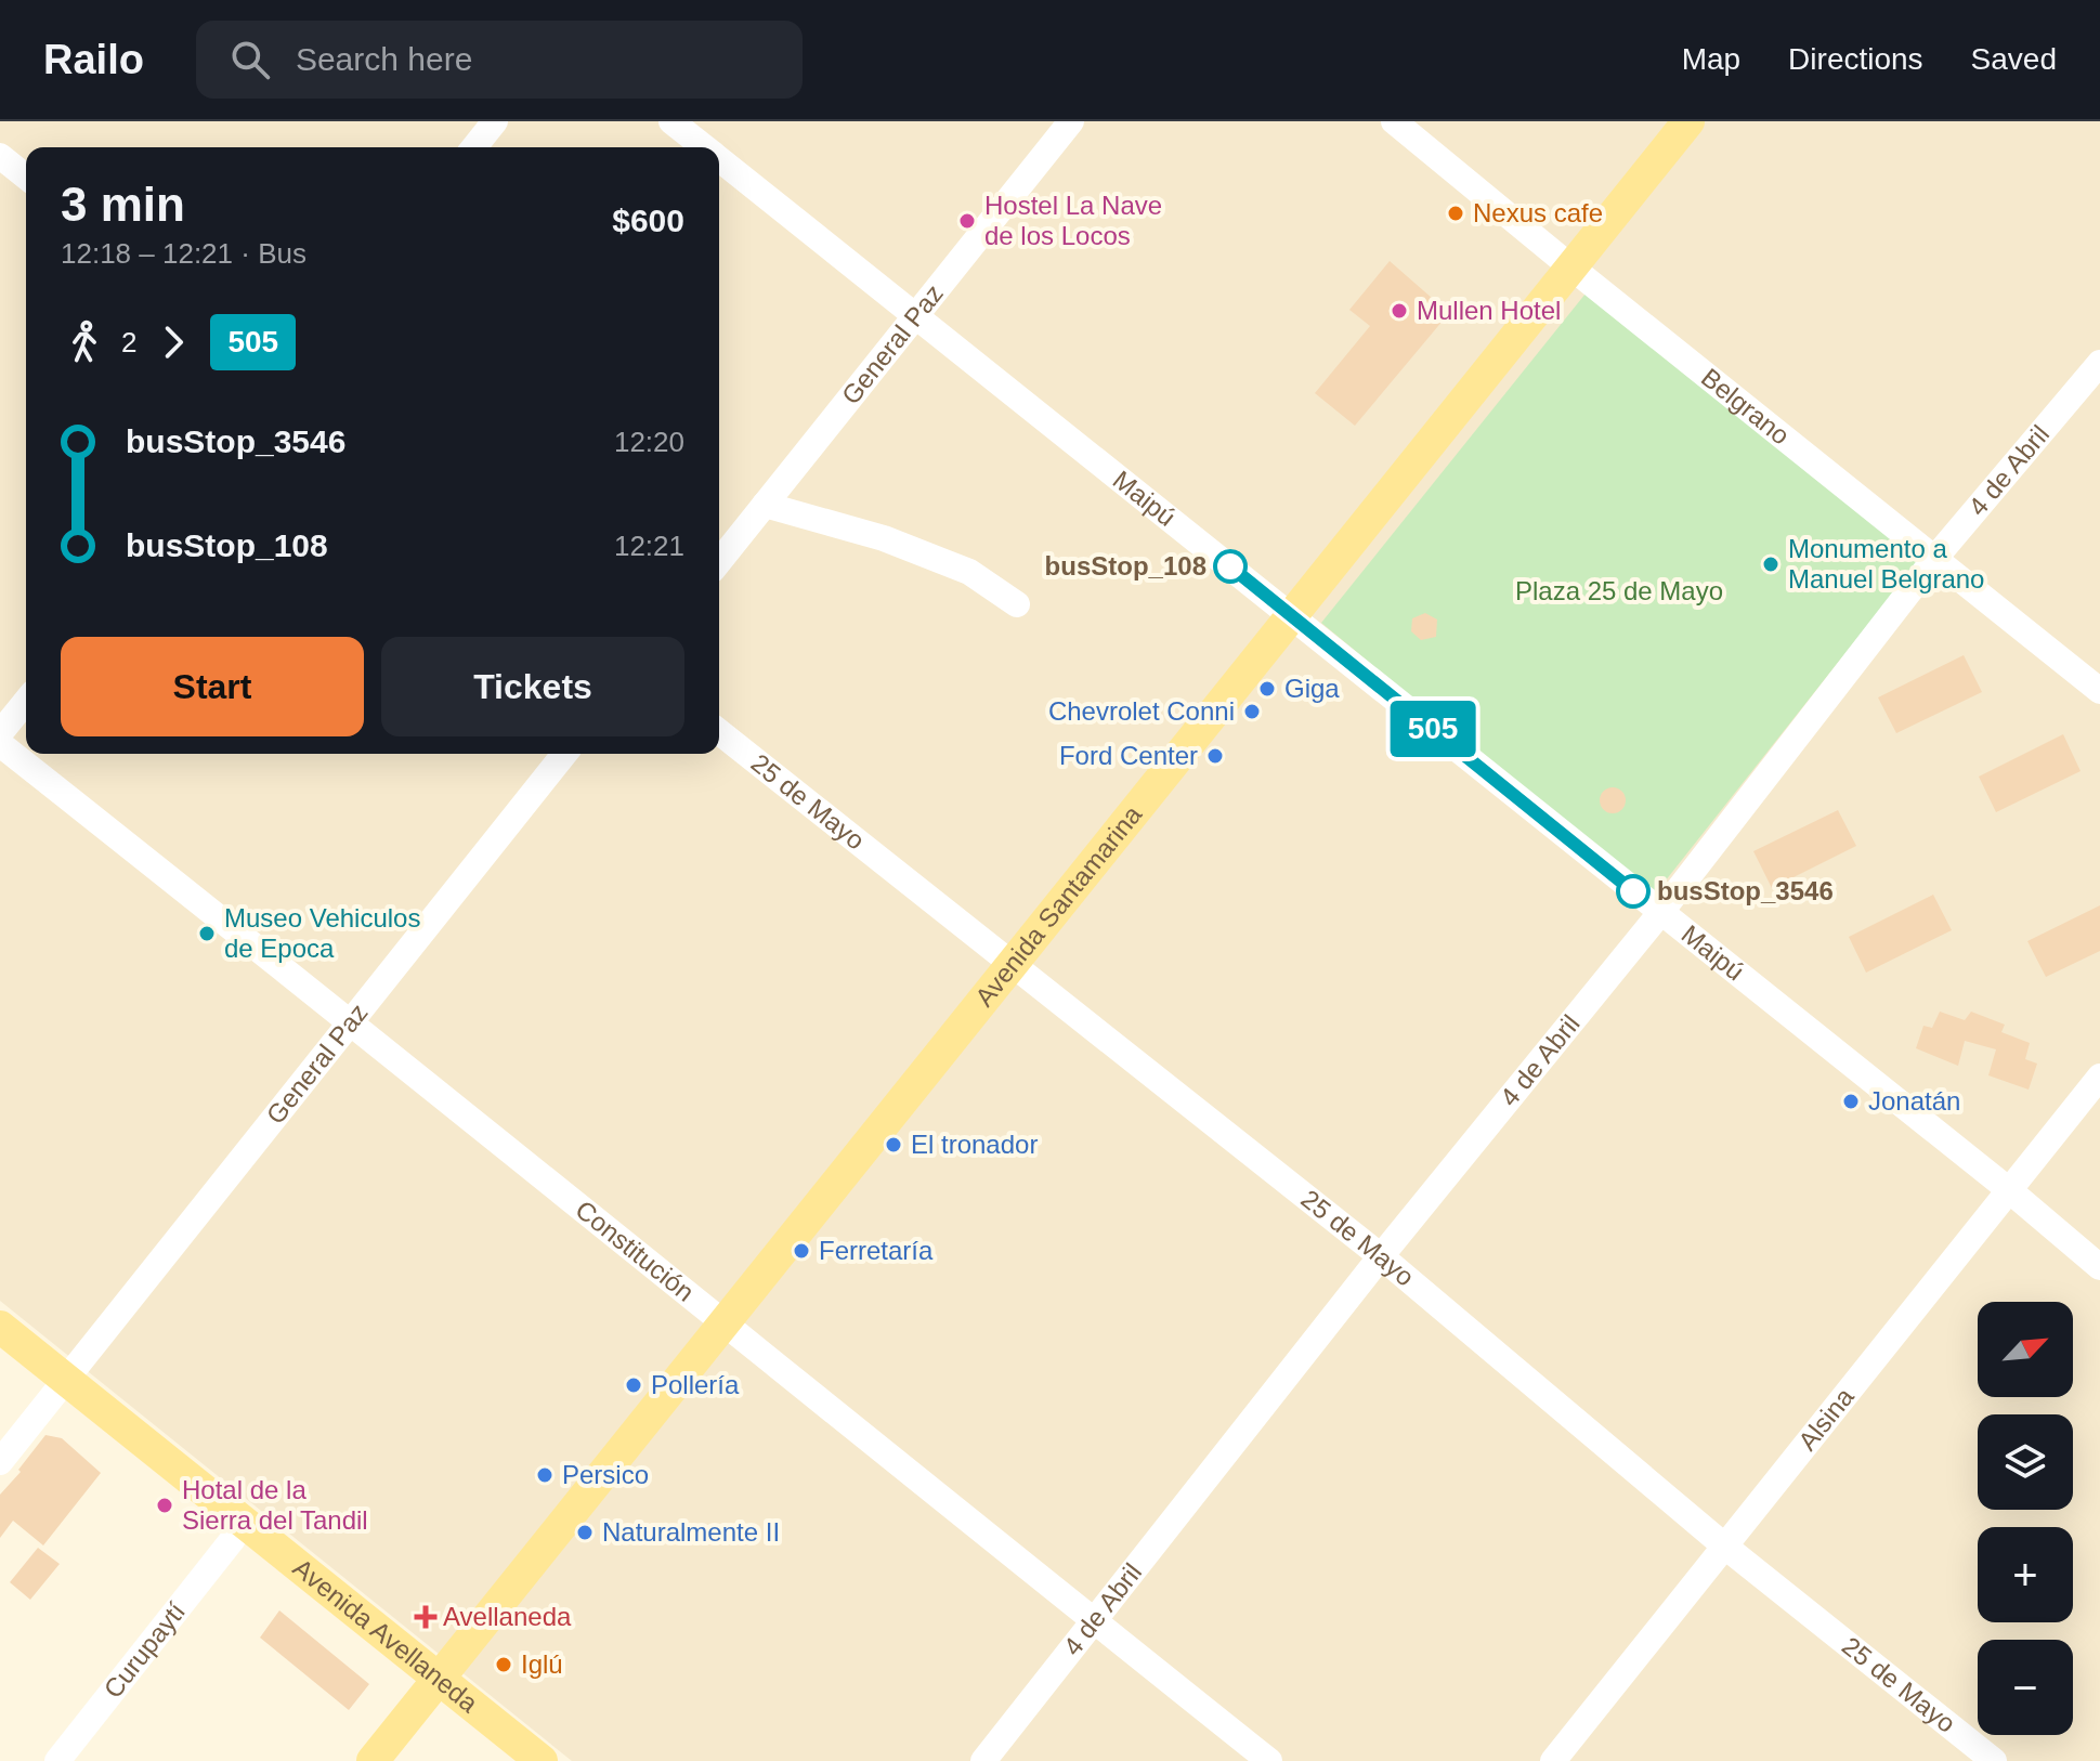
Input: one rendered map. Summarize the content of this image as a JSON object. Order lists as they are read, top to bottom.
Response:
{
  "streets": {
    "main road": ["Avenida Santamarina", "Avenida Avellaneda"],
    "street": [
      "General Paz",
      "Belgrano",
      "4 de Abril",
      "Maipú",
      "25 de Mayo",
      "Constitución",
      "Alsina",
      "Curupaytí"
    ]
  },
  "crossings": [
    ["General Paz", "Maipú"],
    ["General Paz", "Constitución"],
    ["General Paz", "Avenida Avellaneda"],
    ["Belgrano", "4 de Abril"],
    ["Belgrano", "Avenida Santamarina"],
    ["4 de Abril", "Maipú"],
    ["4 de Abril", "25 de Mayo"],
    ["4 de Abril", "Constitución"],
    ["Maipú", "Avenida Santamarina"],
    ["Maipú", "Alsina"],
    ["25 de Mayo", "Avenida Santamarina"],
    ["25 de Mayo", "Alsina"],
    ["Avenida Santamarina", "Constitución"],
    ["Avenida Santamarina", "Avenida Avellaneda"],
    ["Avenida Avellaneda", "Curupaytí"]
  ],
  "parks": ["Plaza 25 de Mayo"],
  "places": {
    "other": [
      "Nexus cafe",
      "Hostel La Nave de los Locos",
      "Mullen Hotel",
      "Monumento a Manuel Belgrano",
      "busStop_108",
      "Giga",
      "Chevrolet Conni",
      "Ford Center",
      "busStop_3546",
      "Museo Vehiculos de Epoca",
      "Jonatán",
      "El tronador",
      "Ferretaría",
      "Pollería",
      "Persico",
      "Hotal de la Sierra del Tandil",
      "Naturalmente II",
      "Iglú"
    ],
    "health": ["Avellaneda"]
  },
  "lines": ["bus line 505"],
  "north": "top right",
  "page": {
    "header": "Railo",
    "search": "Search here",
    "nav": ["Map", "Directions", "Saved"],
    "on_map": "505",
    "heading": ["3 min", "12:18 – 12:21 · Bus", "$600"],
    "legs": ["2", "505"],
    "list": [
      {
        "name": "busStop_3546",
        "value": "12:20"
      },
      {
        "name": "busStop_108",
        "value": "12:21"
      }
    ],
    "buttons": ["Start", "Tickets"],
    "map_buttons": ["+", "−"]
  }
}
